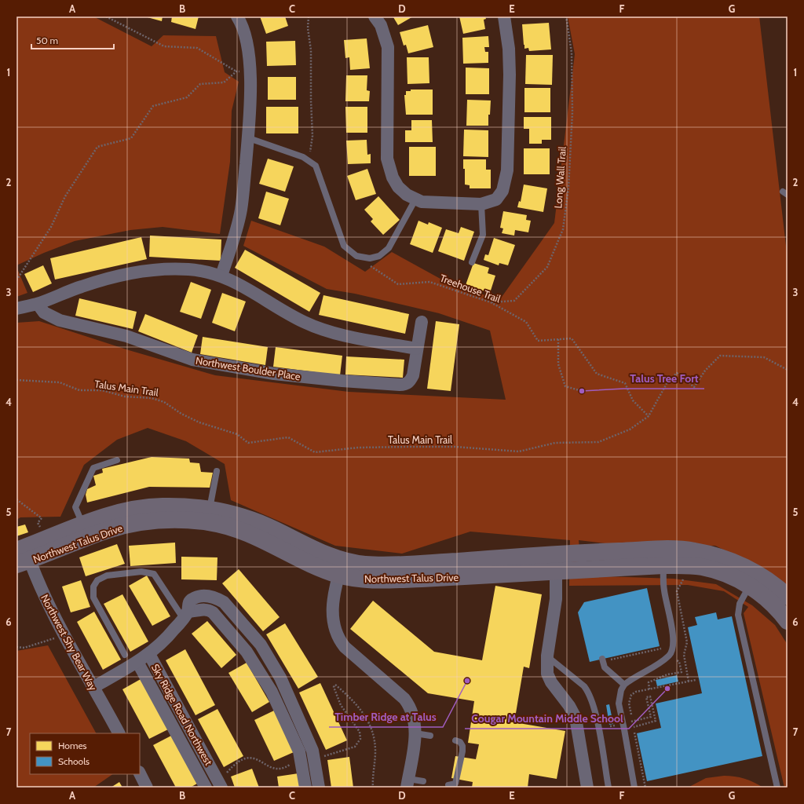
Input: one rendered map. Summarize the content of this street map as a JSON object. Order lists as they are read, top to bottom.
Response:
{
  "streets": {
    "street": [
      "Northwest Boulder Place",
      "Northwest Talus Drive",
      "Northwest Shy Bear Way",
      "Sky Ridge Road Northwest"
    ],
    "path": ["Long Wall Trail", "Treehouse Trail", "Talus Main Trail"]
  },
  "crossings": [
    ["Long Wall Trail", "Treehouse Trail"],
    ["Treehouse Trail", "Talus Main Trail"],
    ["Northwest Talus Drive", "Northwest Shy Bear Way"],
    ["Northwest Shy Bear Way", "Sky Ridge Road Northwest"]
  ],
  "places": ["Talus Tree Fort", "Timber Ridge at Talus", "Cougar Mountain Middle School"],
  "legend": ["Homes", "Schools"],
  "scale_bar": "50 m",
  "grid": {
    "columns": [
      "A",
      "B",
      "C",
      "D",
      "E",
      "F",
      "G"
    ],
    "rows": [
      "1",
      "2",
      "3",
      "4",
      "5",
      "6",
      "7"
    ]
  }
}
